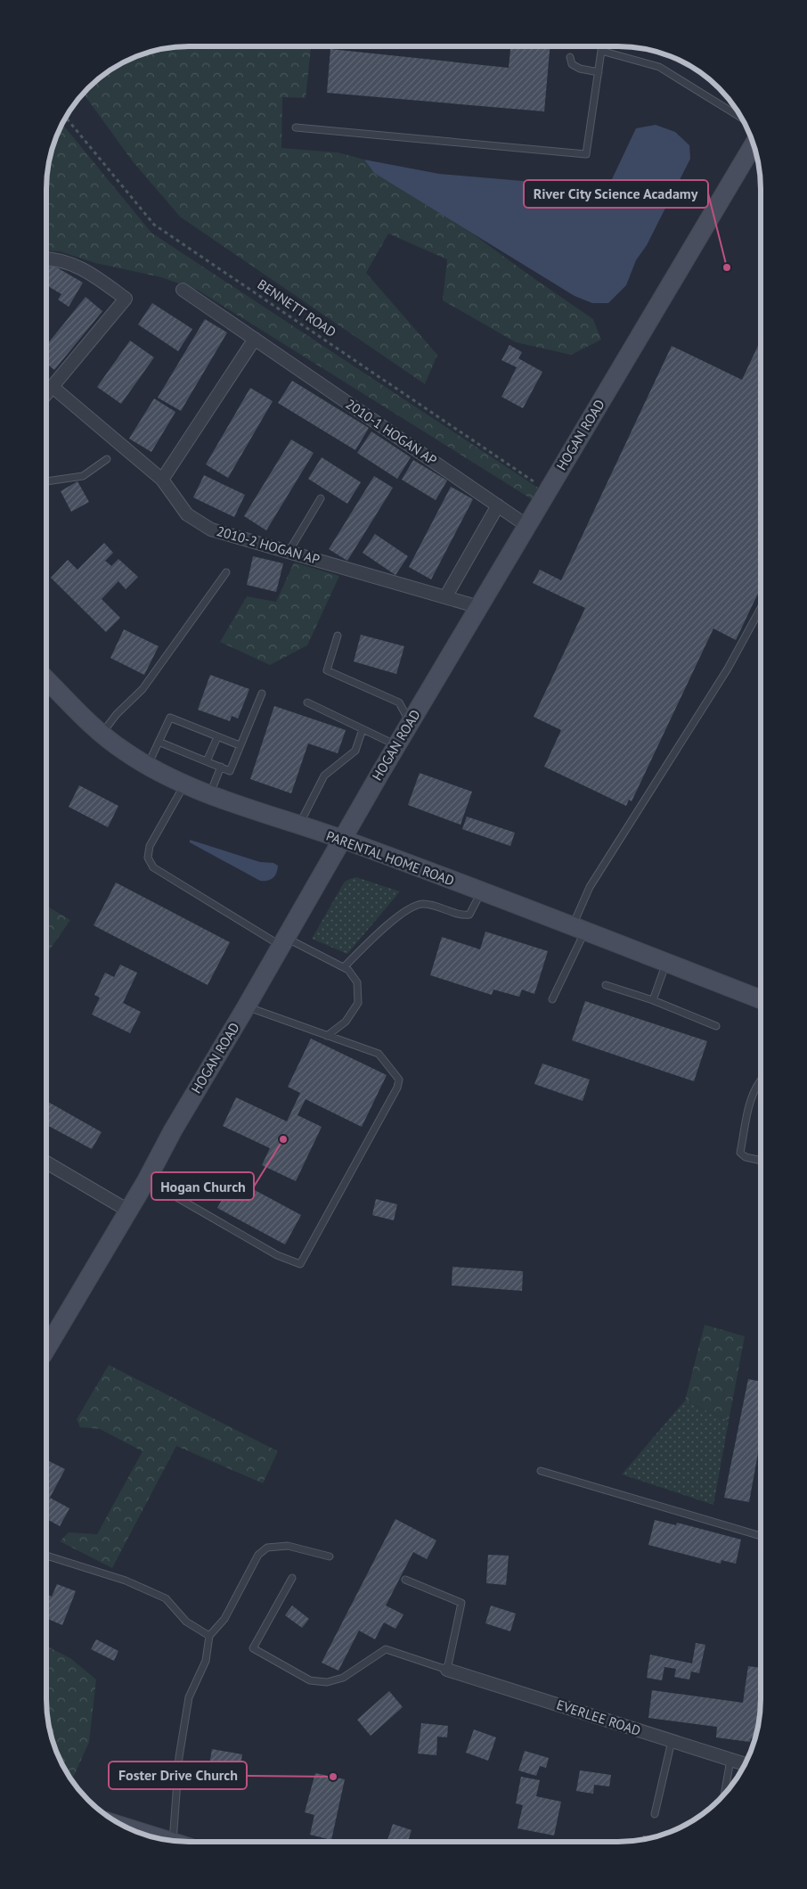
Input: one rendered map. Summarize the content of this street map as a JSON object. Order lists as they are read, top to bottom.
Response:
{
  "streets": {
    "main road": ["HOGAN ROAD", "PARENTAL HOME ROAD"],
    "street": ["2010-1 HOGAN AP", "2010-2 HOGAN AP", "EVERLEE ROAD"],
    "path": ["BENNETT ROAD"]
  },
  "crossings": [
    ["BENNETT ROAD", "HOGAN ROAD"],
    ["2010-1 HOGAN AP", "HOGAN ROAD"],
    ["HOGAN ROAD", "2010-2 HOGAN AP"],
    ["HOGAN ROAD", "PARENTAL HOME ROAD"]
  ],
  "places": ["River City Science Acadamy", "Hogan Church", "Foster Drive Church"]
}
